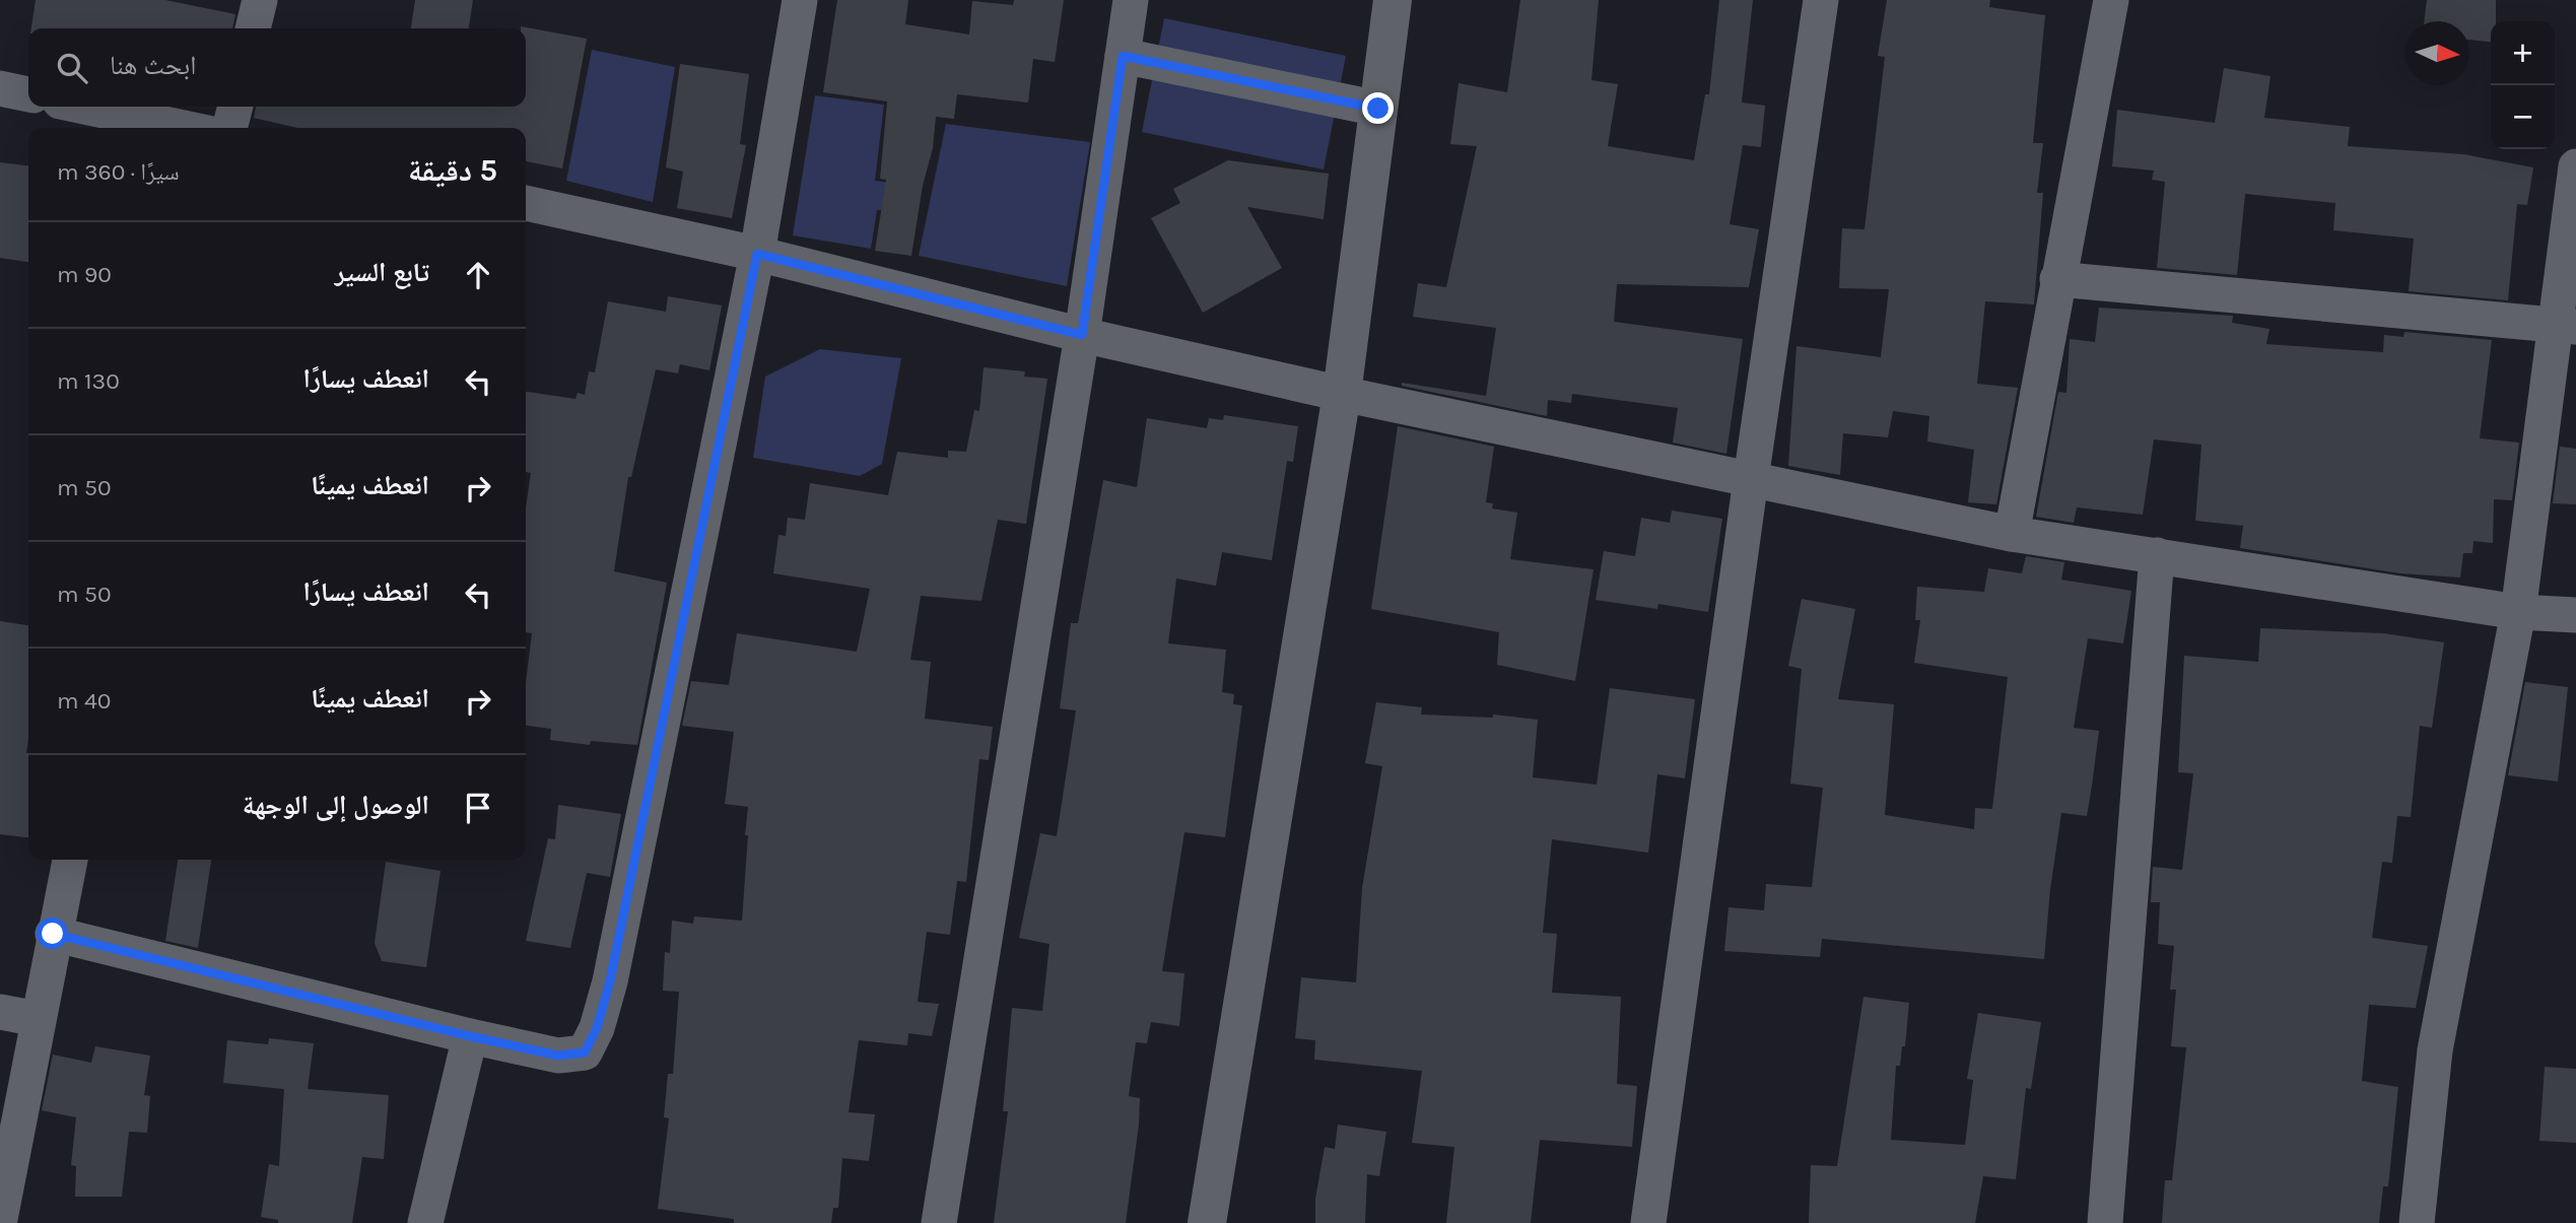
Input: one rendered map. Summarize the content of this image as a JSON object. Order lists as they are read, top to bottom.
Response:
{
  "north": "right",
  "page": {
    "map_buttons": ["+", "−"],
    "search": "ابحث هنا",
    "heading": ["5 دقيقة", "سيرًا · 360 m"],
    "list": [
      ["تابع السير", "90 m"],
      ["انعطف يسارًا", "130 m"],
      ["انعطف يمينًا", "50 m"],
      ["انعطف يسارًا", "50 m"],
      ["انعطف يمينًا", "40 m"],
      "الوصول إلى الوجهة"
    ]
  }
}
